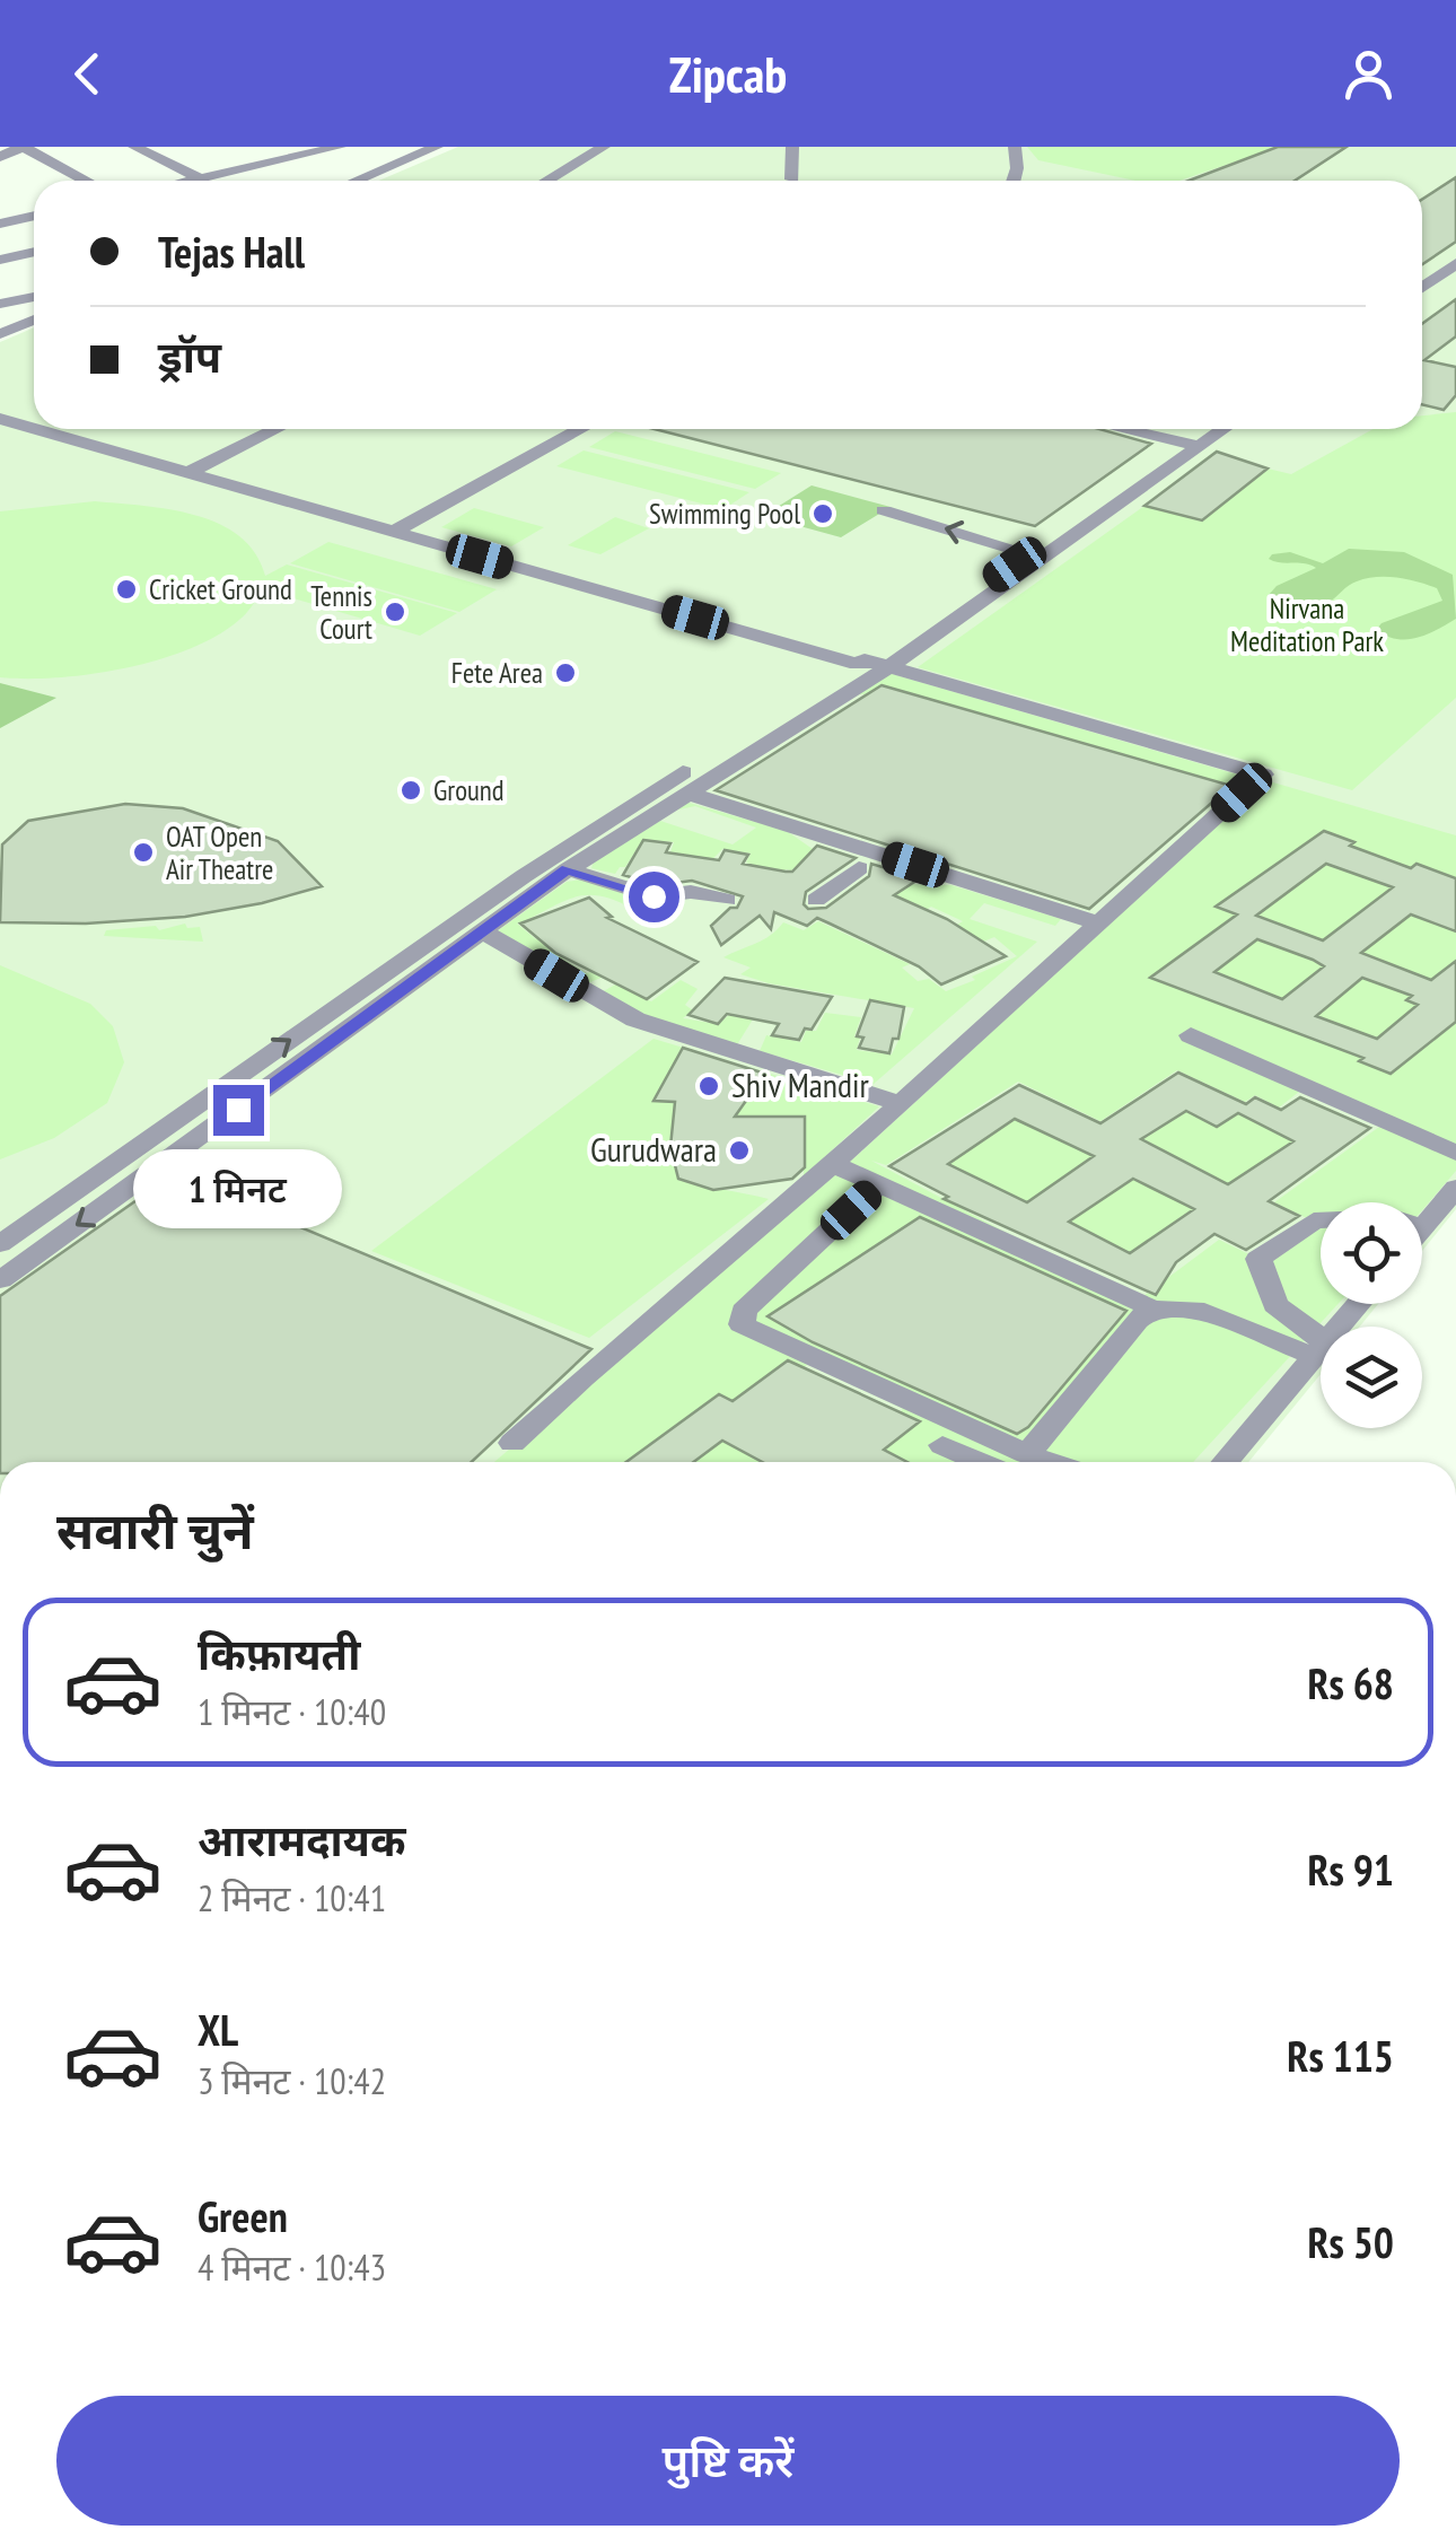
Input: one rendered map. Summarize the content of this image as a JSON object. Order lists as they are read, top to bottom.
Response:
{
  "parks": ["Nirvana Meditation Park"],
  "places": [
    "Swimming Pool",
    "Cricket Ground",
    "Tennis Court",
    "Fete Area",
    "Ground",
    "OAT Open Air Theatre",
    "Shiv Mandir",
    "Gurudwara"
  ],
  "page": {
    "header": "Zipcab",
    "banner": ["Tejas Hall", "ड्रॉप"],
    "bubble": "1 मिनट",
    "heading": "सवारी चुनें",
    "list": [
      {
        "name": "किफ़ायती",
        "note": "1 मिनट · 10:40",
        "value": "Rs 68"
      },
      {
        "name": "आरामदायक",
        "note": "2 मिनट · 10:41",
        "value": "Rs 91"
      },
      {
        "name": "XL",
        "note": "3 मिनट · 10:42",
        "value": "Rs 115"
      },
      {
        "name": "Green",
        "note": "4 मिनट · 10:43",
        "value": "Rs 50"
      }
    ],
    "buttons": "पुष्टि करें"
  }
}
